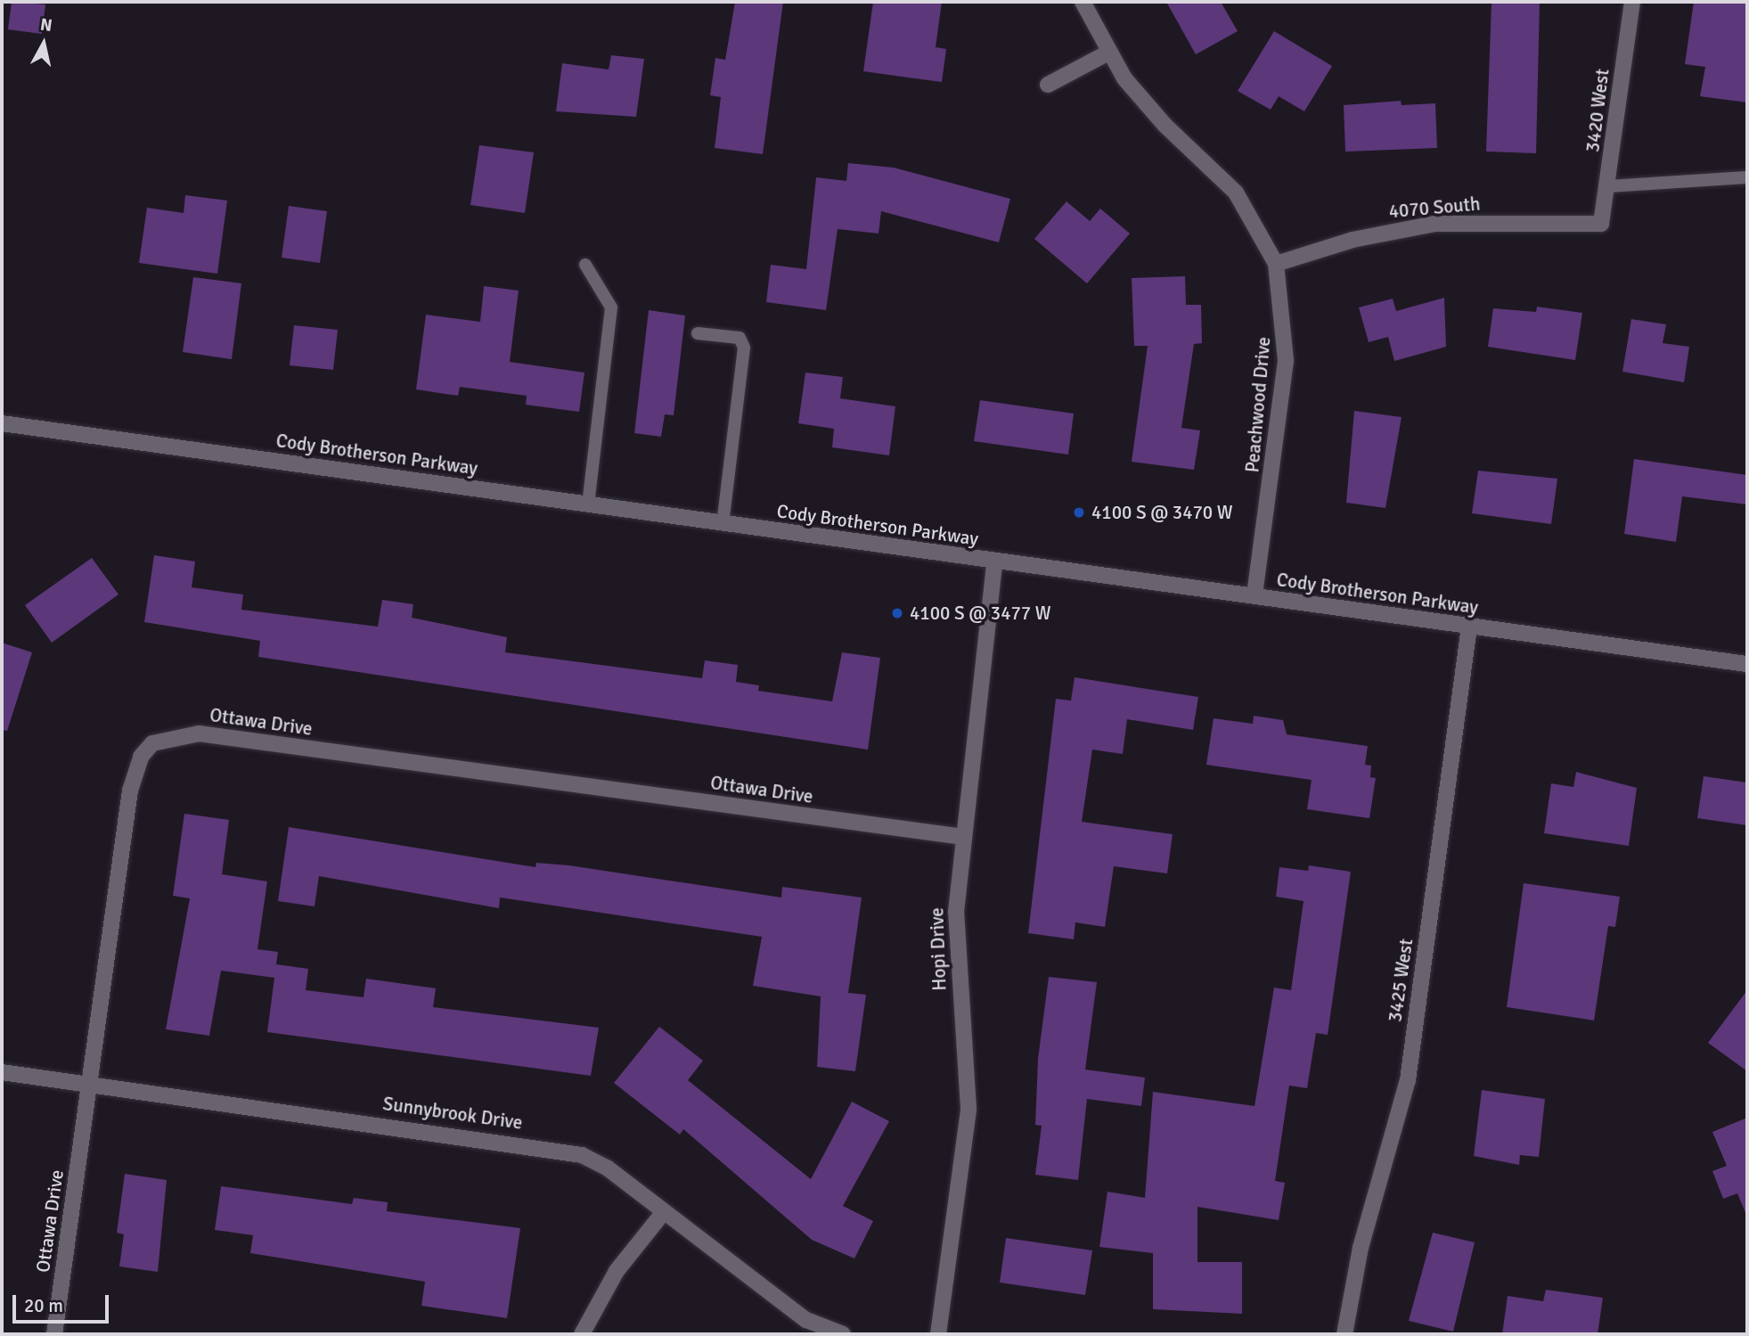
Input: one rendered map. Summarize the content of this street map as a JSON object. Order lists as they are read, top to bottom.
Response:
{
  "streets": {
    "street": [
      "3420 West",
      "4070 South",
      "Peachwood Drive",
      "Cody Brotherson Parkway",
      "Ottawa Drive",
      "Hopi Drive",
      "3425 West",
      "Sunnybrook Drive"
    ]
  },
  "crossings": [
    ["3420 West", "4070 South"],
    ["4070 South", "Peachwood Drive"],
    ["Peachwood Drive", "Cody Brotherson Parkway"],
    ["Cody Brotherson Parkway", "Hopi Drive"],
    ["Cody Brotherson Parkway", "3425 West"],
    ["Ottawa Drive", "Hopi Drive"],
    ["Ottawa Drive", "Sunnybrook Drive"]
  ],
  "places": ["4100 S @ 3470 W", "4100 S @ 3477 W"],
  "scale_bar": "20 m",
  "north": "top"
}
